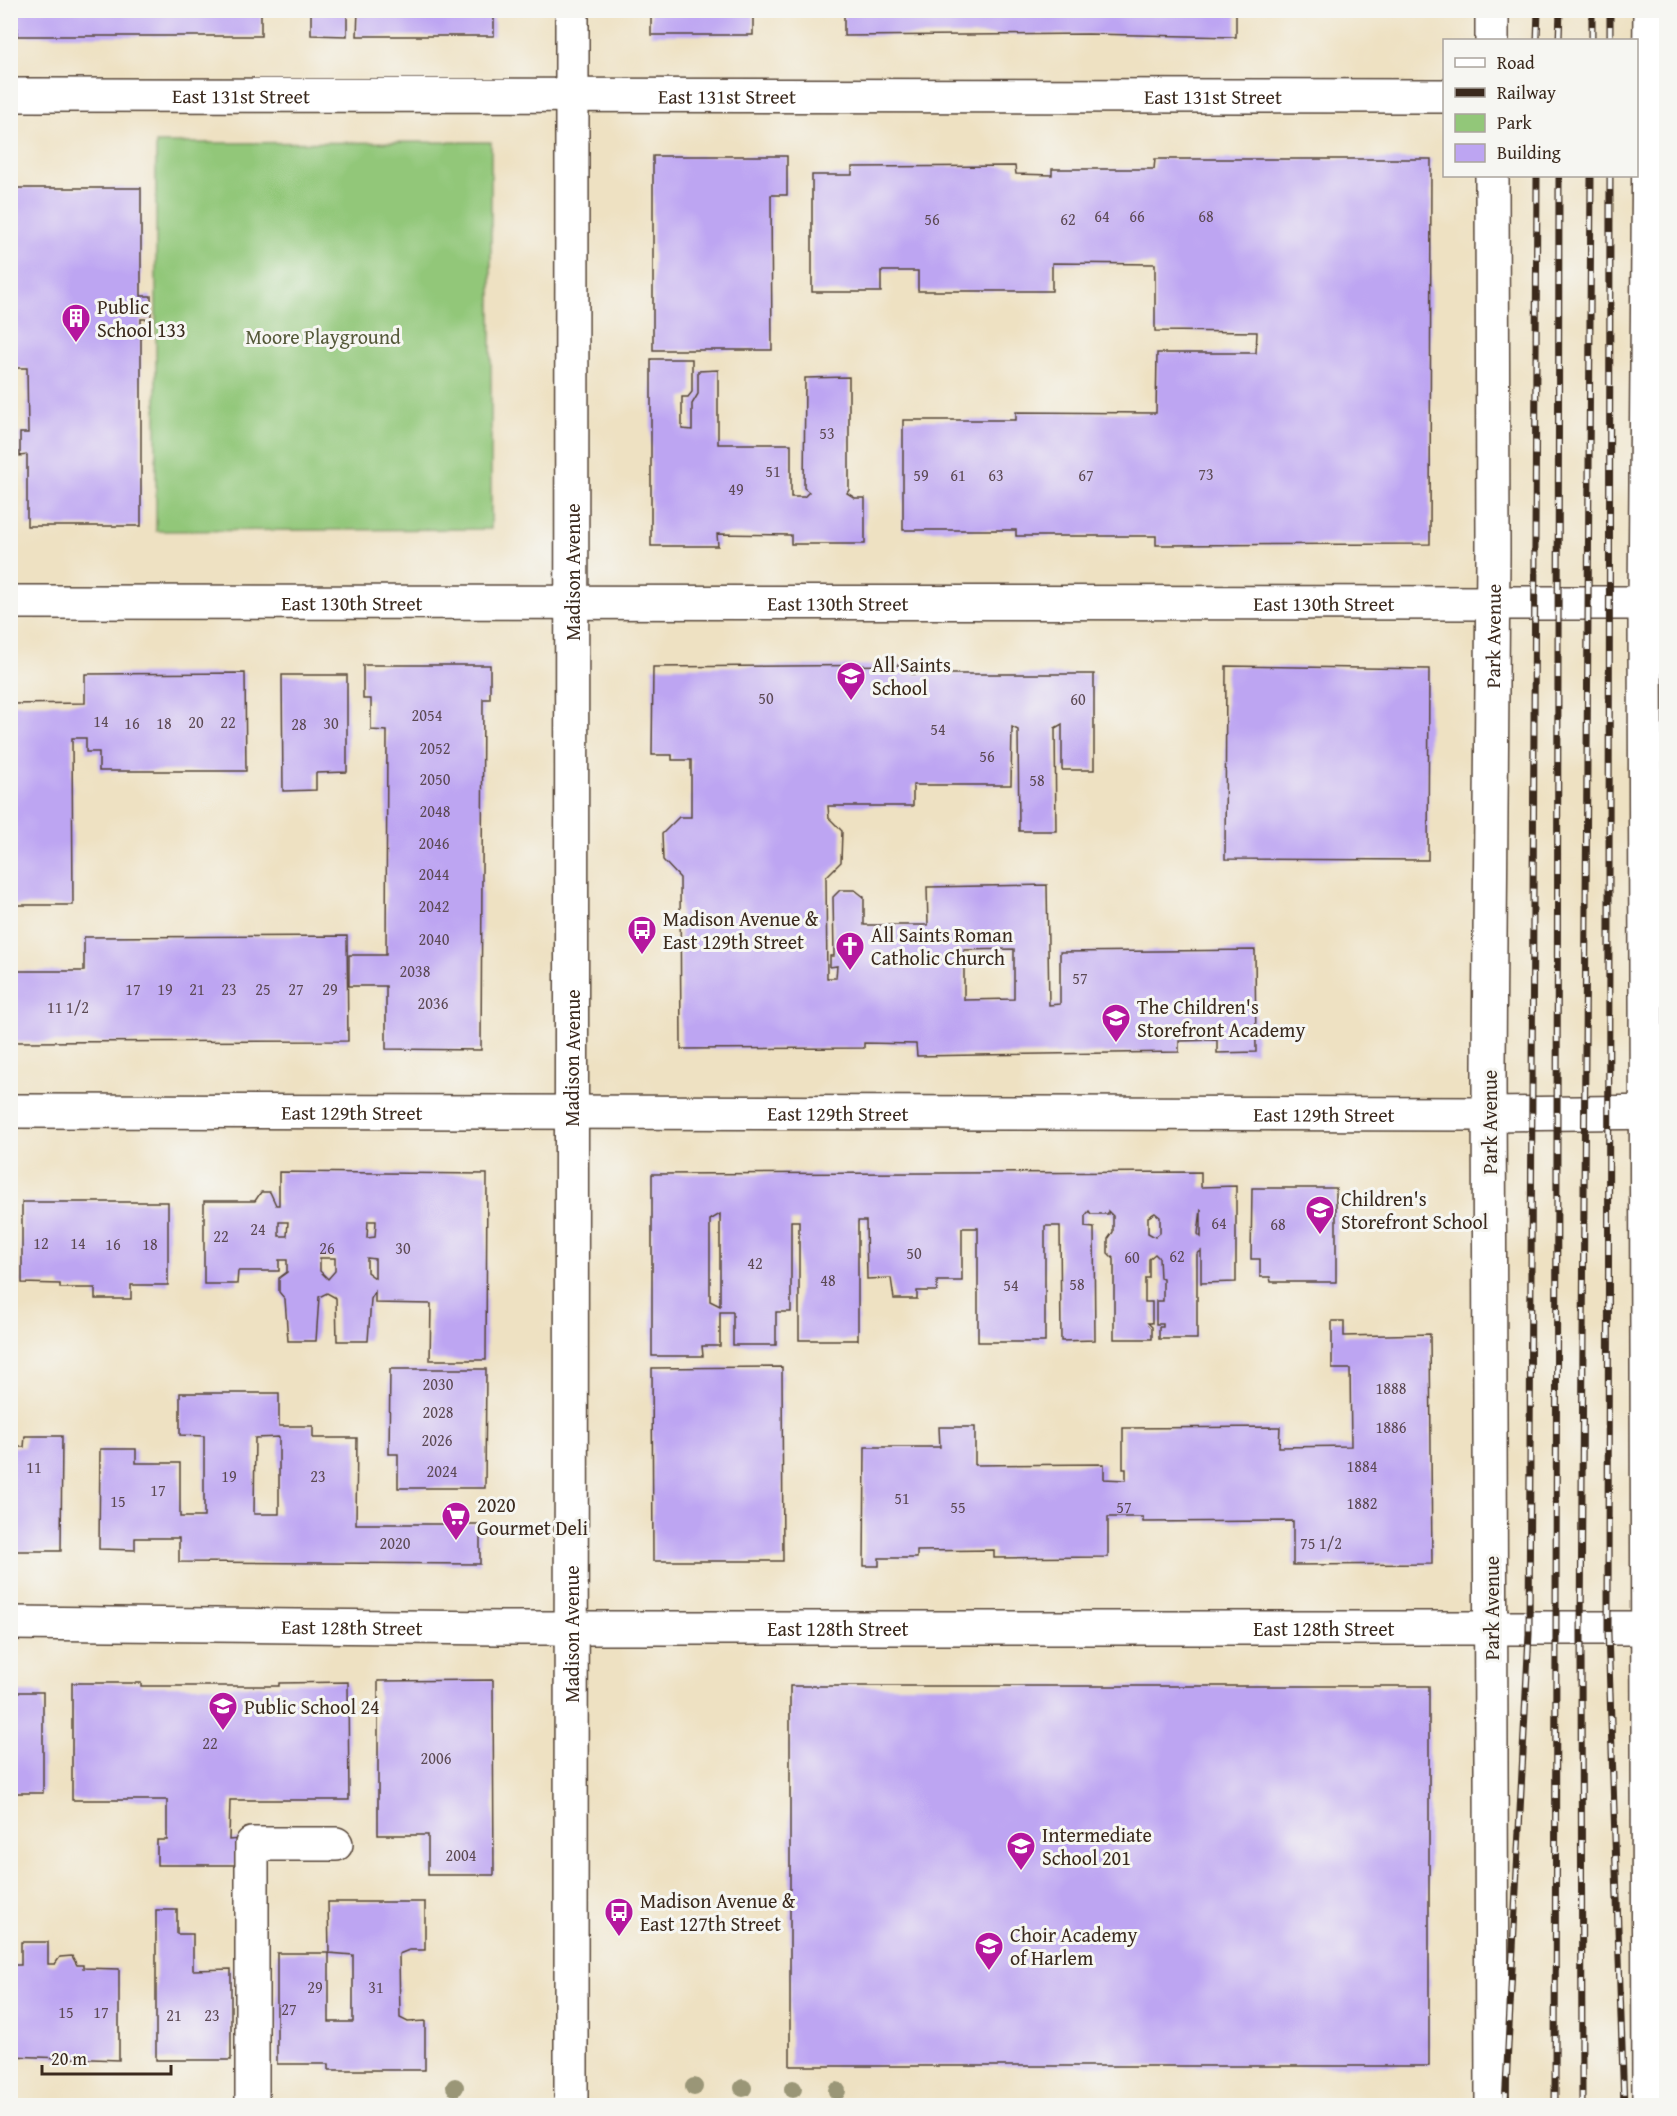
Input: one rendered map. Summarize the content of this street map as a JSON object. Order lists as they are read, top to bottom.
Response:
{
  "streets": {
    "street": [
      "East 131st Street",
      "Madison Avenue",
      "East 130th Street",
      "Park Avenue",
      "East 129th Street",
      "East 128th Street"
    ]
  },
  "crossings": [
    ["East 131st Street", "Madison Avenue"],
    ["Madison Avenue", "East 130th Street"],
    ["Madison Avenue", "East 129th Street"],
    ["Madison Avenue", "East 128th Street"],
    ["East 130th Street", "Park Avenue"],
    ["Park Avenue", "East 129th Street"],
    ["Park Avenue", "East 128th Street"]
  ],
  "parks": ["Moore Playground"],
  "places": {
    "building": ["Public School 133"],
    "school or university": [
      "All Saints School",
      "The Children's Storefront Academy",
      "Children's Storefront School",
      "Public School 24",
      "Intermediate School 201",
      "Choir Academy of Harlem"
    ],
    "bus stop": ["Madison Avenue & East 129th Street", "Madison Avenue & East 127th Street"],
    "church": ["All Saints Roman Catholic Church"],
    "supermarket": ["2020 Gourmet Deli"]
  },
  "house_numbers": [
    "64",
    "66",
    "68",
    "56",
    "62",
    "53",
    "51",
    "73",
    "59",
    "61",
    "63",
    "67",
    "49",
    "50",
    "60",
    "2054",
    "14",
    "20",
    "22",
    "16",
    "18",
    "30",
    "28",
    "54",
    "2052",
    "56",
    "2050",
    "58",
    "2048",
    "2046",
    "2044",
    "2042",
    "2040",
    "2038",
    "57",
    "17",
    "19",
    "21",
    "23",
    "25",
    "27",
    "29",
    "2036",
    "11 1/2",
    "64",
    "68",
    "24",
    "22",
    "12",
    "14",
    "16",
    "18",
    "26",
    "30",
    "50",
    "62",
    "60",
    "42",
    "48",
    "58",
    "54",
    "2030",
    "1888",
    "2028",
    "1886",
    "2026",
    "1884",
    "11",
    "2024",
    "19",
    "23",
    "17",
    "51",
    "15",
    "1882",
    "55",
    "57",
    "2020",
    "75 1/2",
    "22",
    "2006",
    "2004",
    "29",
    "31",
    "27",
    "15",
    "17",
    "21",
    "23"
  ],
  "legend": [
    "Road",
    "Railway",
    "Park",
    "Building"
  ],
  "scale_bar": "20 m"
}
